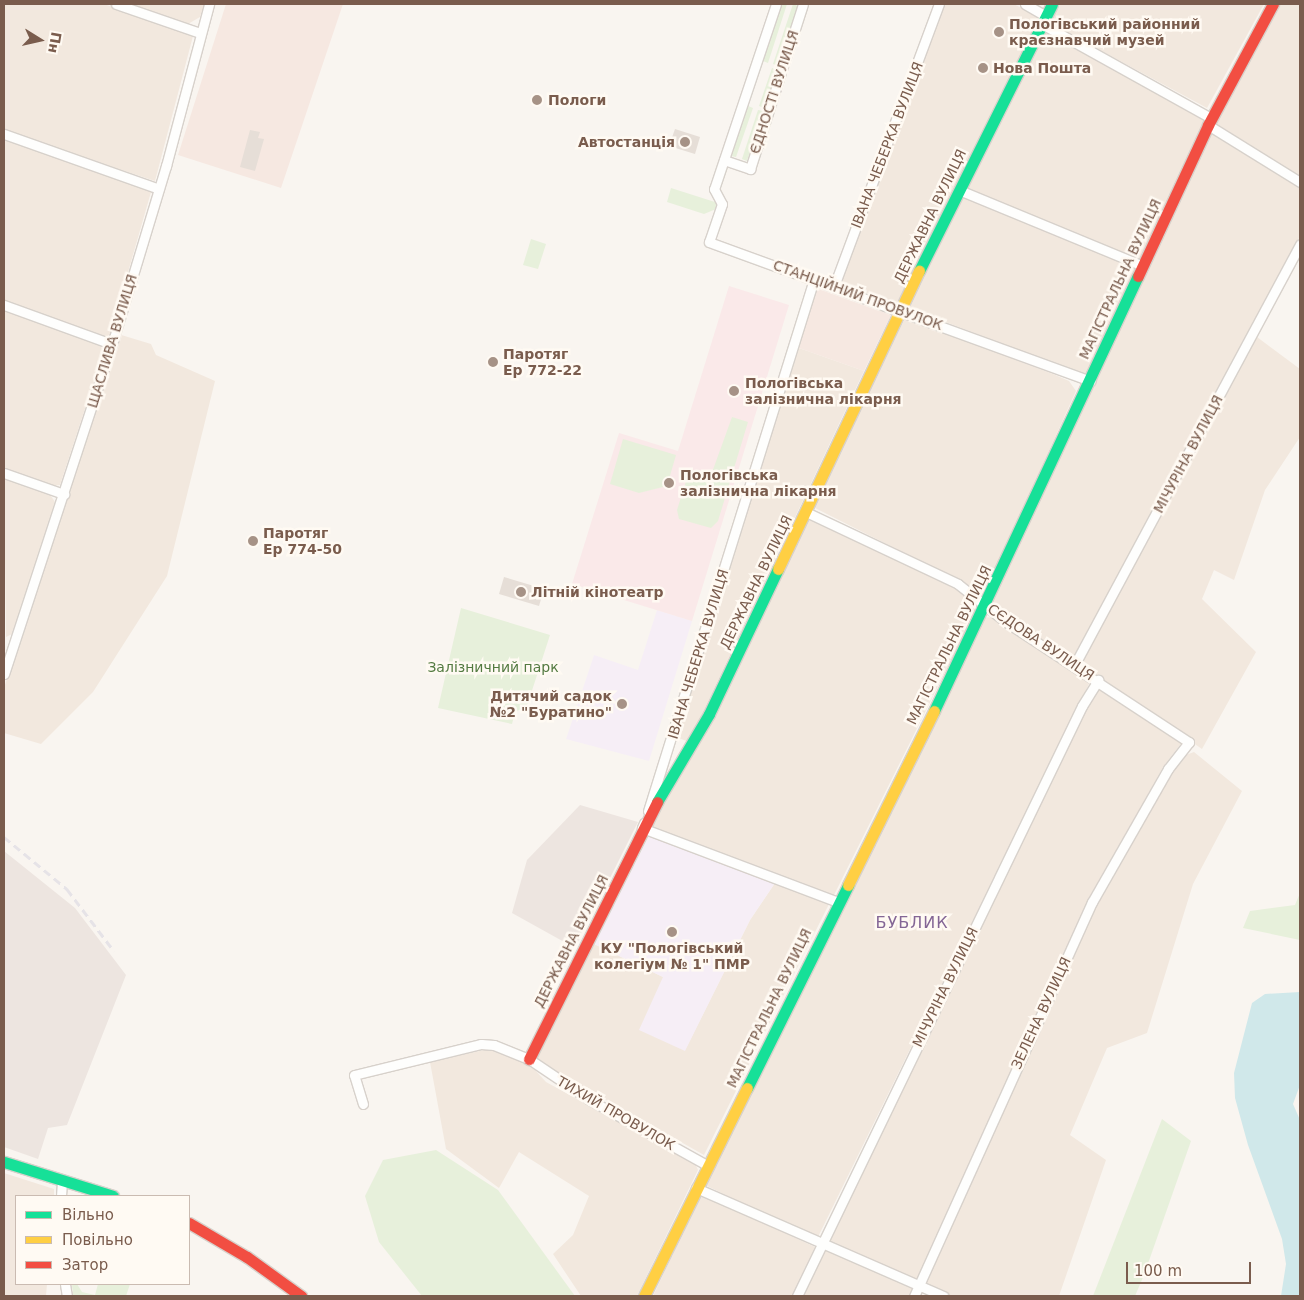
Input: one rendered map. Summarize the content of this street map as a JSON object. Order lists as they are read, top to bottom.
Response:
{
  "streets": {
    "main road": ["ДЕРЖАВНА ВУЛИЦЯ", "МАГІСТРАЛЬНА ВУЛИЦЯ"],
    "street": [
      "ЄДНОСТІ ВУЛИЦЯ",
      "ІВАНА ЧЕБЕРКА ВУЛИЦЯ",
      "СТАНЦІЙНИЙ ПРОВУЛОК",
      "ЩАСЛИВА ВУЛИЦЯ",
      "МІЧУРІНА ВУЛИЦЯ",
      "СЄДОВА ВУЛИЦЯ",
      "ЗЕЛЕНА ВУЛИЦЯ",
      "ТИХИЙ ПРОВУЛОК"
    ]
  },
  "crossings": [
    ["ЄДНОСТІ ВУЛИЦЯ", "СТАНЦІЙНИЙ ПРОВУЛОК"],
    ["ІВАНА ЧЕБЕРКА ВУЛИЦЯ", "ДЕРЖАВНА ВУЛИЦЯ"],
    ["ІВАНА ЧЕБЕРКА ВУЛИЦЯ", "СТАНЦІЙНИЙ ПРОВУЛОК"],
    ["ДЕРЖАВНА ВУЛИЦЯ", "СТАНЦІЙНИЙ ПРОВУЛОК"],
    ["ДЕРЖАВНА ВУЛИЦЯ", "СЄДОВА ВУЛИЦЯ"],
    ["ДЕРЖАВНА ВУЛИЦЯ", "ТИХИЙ ПРОВУЛОК"],
    ["МАГІСТРАЛЬНА ВУЛИЦЯ", "СТАНЦІЙНИЙ ПРОВУЛОК"],
    ["МАГІСТРАЛЬНА ВУЛИЦЯ", "СЄДОВА ВУЛИЦЯ"],
    ["МАГІСТРАЛЬНА ВУЛИЦЯ", "ТИХИЙ ПРОВУЛОК"],
    ["МІЧУРІНА ВУЛИЦЯ", "СЄДОВА ВУЛИЦЯ"],
    ["СЄДОВА ВУЛИЦЯ", "ЗЕЛЕНА ВУЛИЦЯ"]
  ],
  "districts": ["БУБЛИК"],
  "parks": ["Залізничний парк"],
  "places": [
    "Пологівський районний краєзнавчий музей",
    "Нова Пошта",
    "Пологи",
    "Автостанція",
    "Паротяг Ер 772-22",
    "Пологiвська залiзнична лiкарня",
    "Пологівська залізнична лікарня",
    "Паротяг Ер 774-50",
    "Літній кінотеатр",
    "Дитячий садок №2 \"Буратино\"",
    "КУ \"Пологівський колегіум № 1\" ПМР"
  ],
  "legend": ["Вільно", "Повільно", "Затор"],
  "scale_bar": "100 m",
  "north": "right"
}
